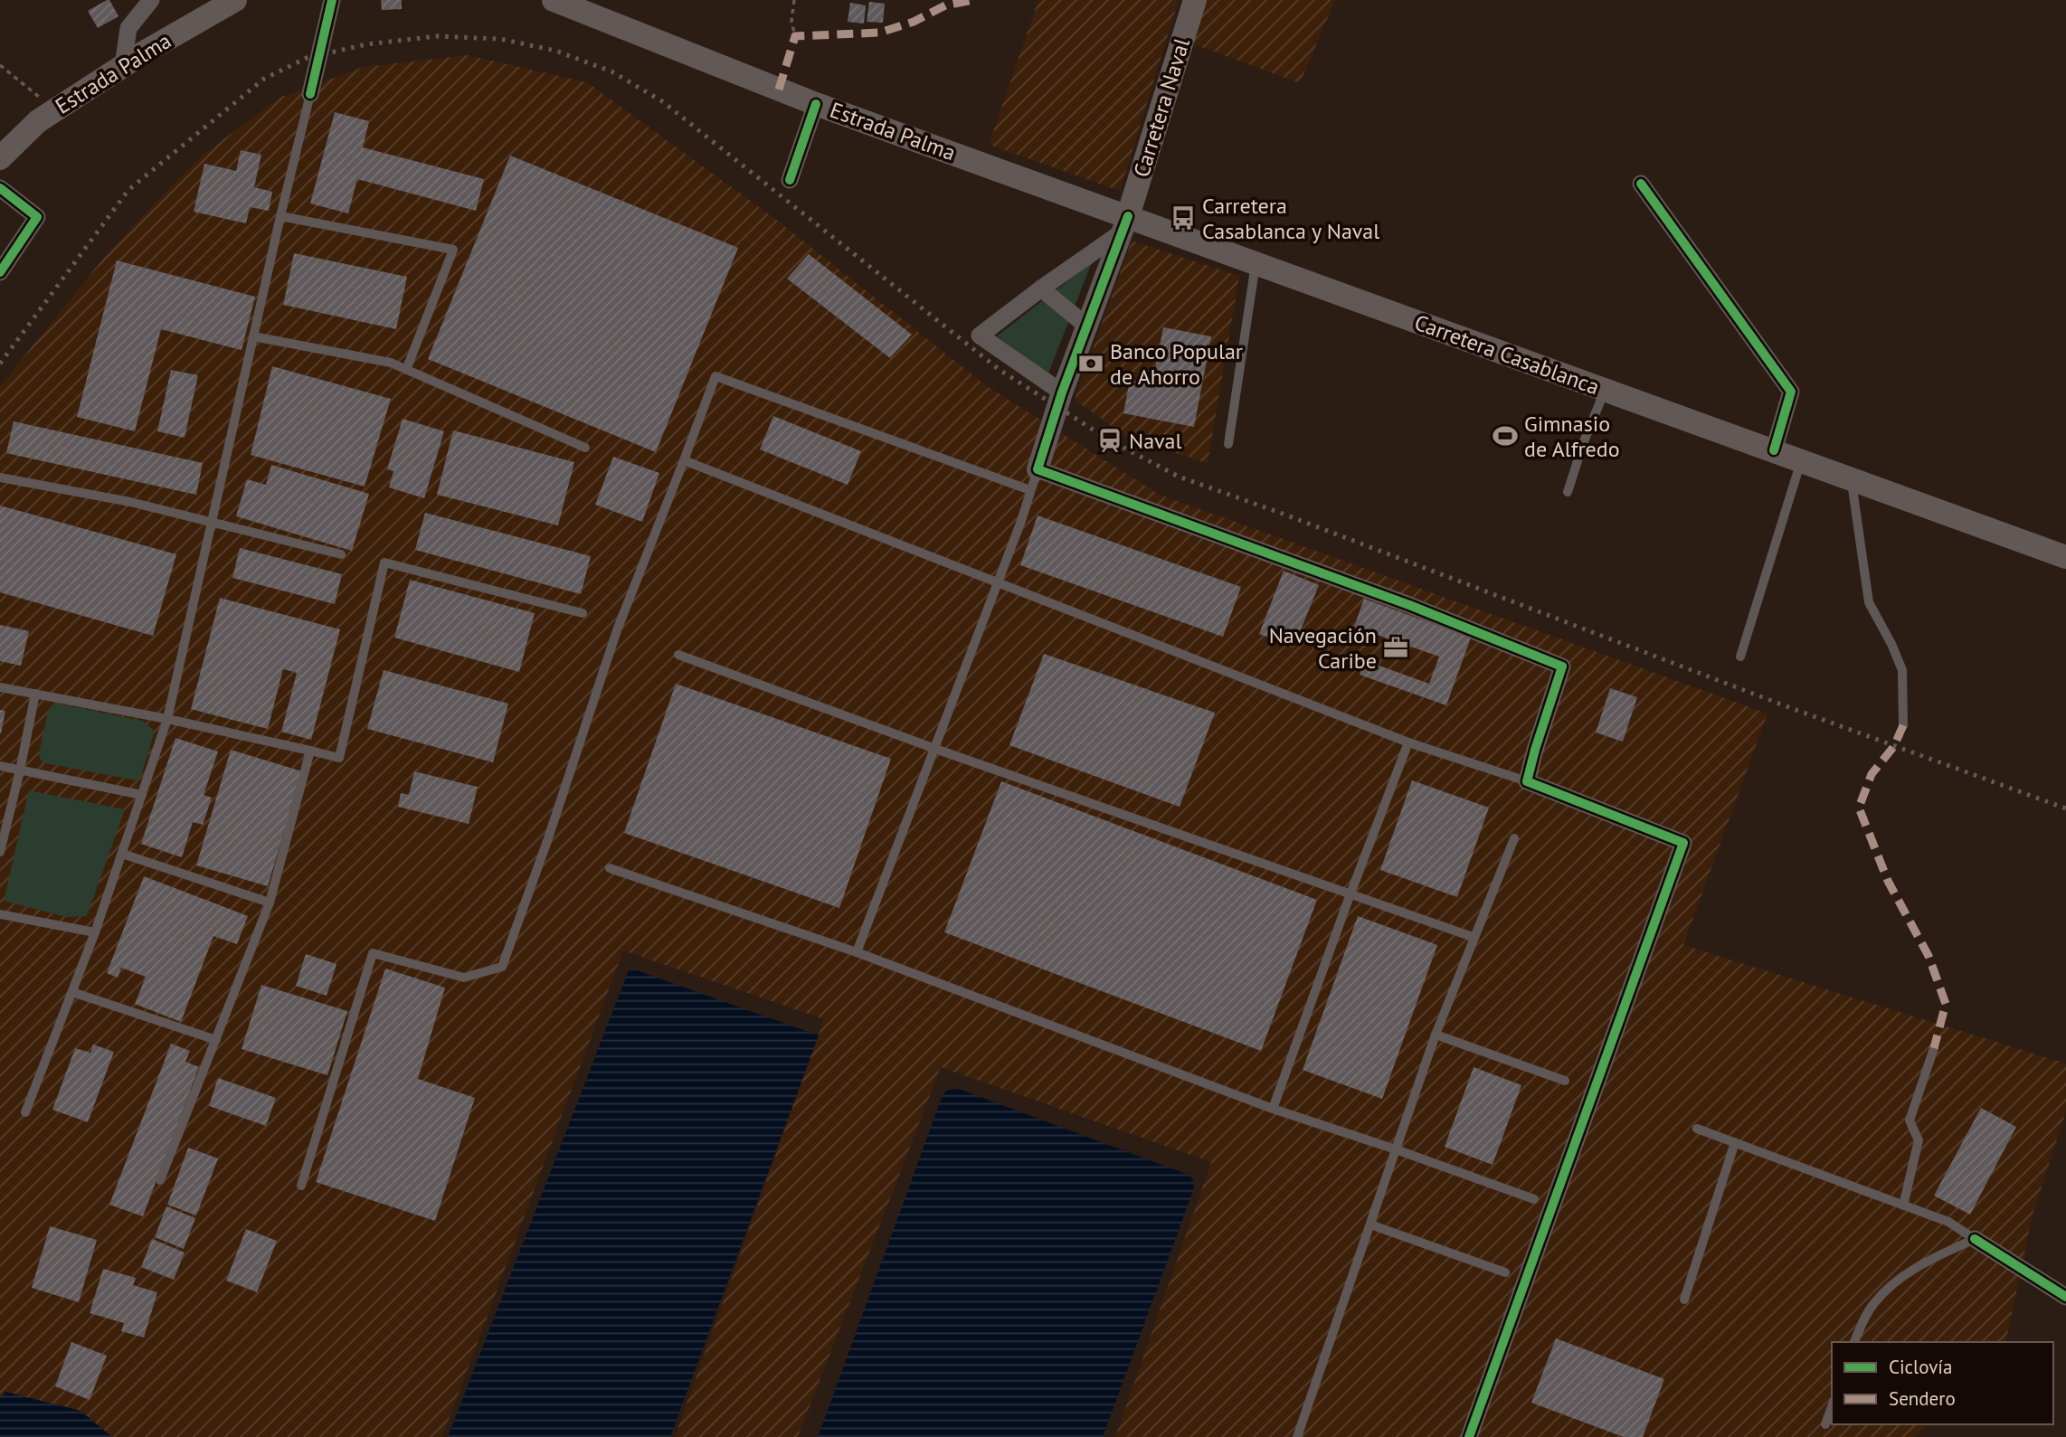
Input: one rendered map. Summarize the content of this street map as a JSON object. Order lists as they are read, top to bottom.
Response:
{
  "streets": {
    "main road": ["Estrada Palma", "Carretera Naval", "Carretera Casablanca"]
  },
  "crossings": [
    ["Estrada Palma", "Carretera Naval"],
    ["Estrada Palma", "Carretera Casablanca"],
    ["Carretera Naval", "Carretera Casablanca"]
  ],
  "places": {
    "bus stop": ["Carretera Casablanca y Naval"],
    "bank": ["Banco Popular de Ahorro"],
    "sports": ["Gimnasio de Alfredo"],
    "station": ["Naval"],
    "office": ["Navegación Caribe"]
  },
  "legend": ["Ciclovía", "Sendero"]
}
